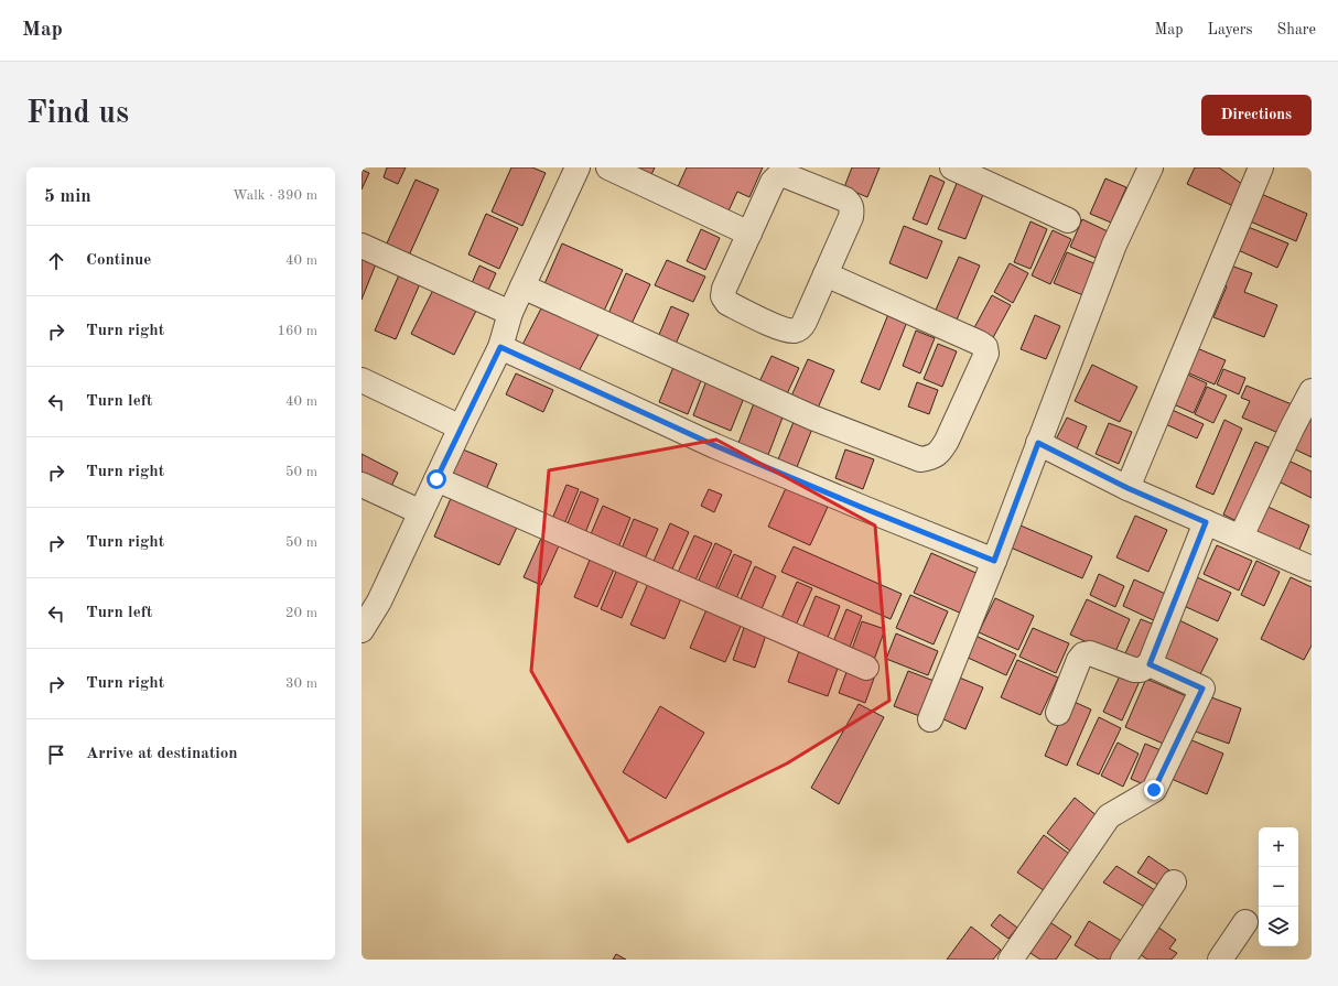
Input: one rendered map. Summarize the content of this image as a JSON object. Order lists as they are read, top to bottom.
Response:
{
  "page": {
    "header": "Map",
    "nav": ["Map", "Layers", "Share"],
    "buttons": "Directions",
    "title": "Find us",
    "heading": ["5 min", "Walk · 390 m"],
    "list": [
      ["Continue", "40 m"],
      ["Turn right", "160 m"],
      ["Turn left", "40 m"],
      ["Turn right", "50 m"],
      ["Turn right", "50 m"],
      ["Turn left", "20 m"],
      ["Turn right", "30 m"],
      "Arrive at destination"
    ],
    "map_buttons": ["+", "−"]
  }
}
